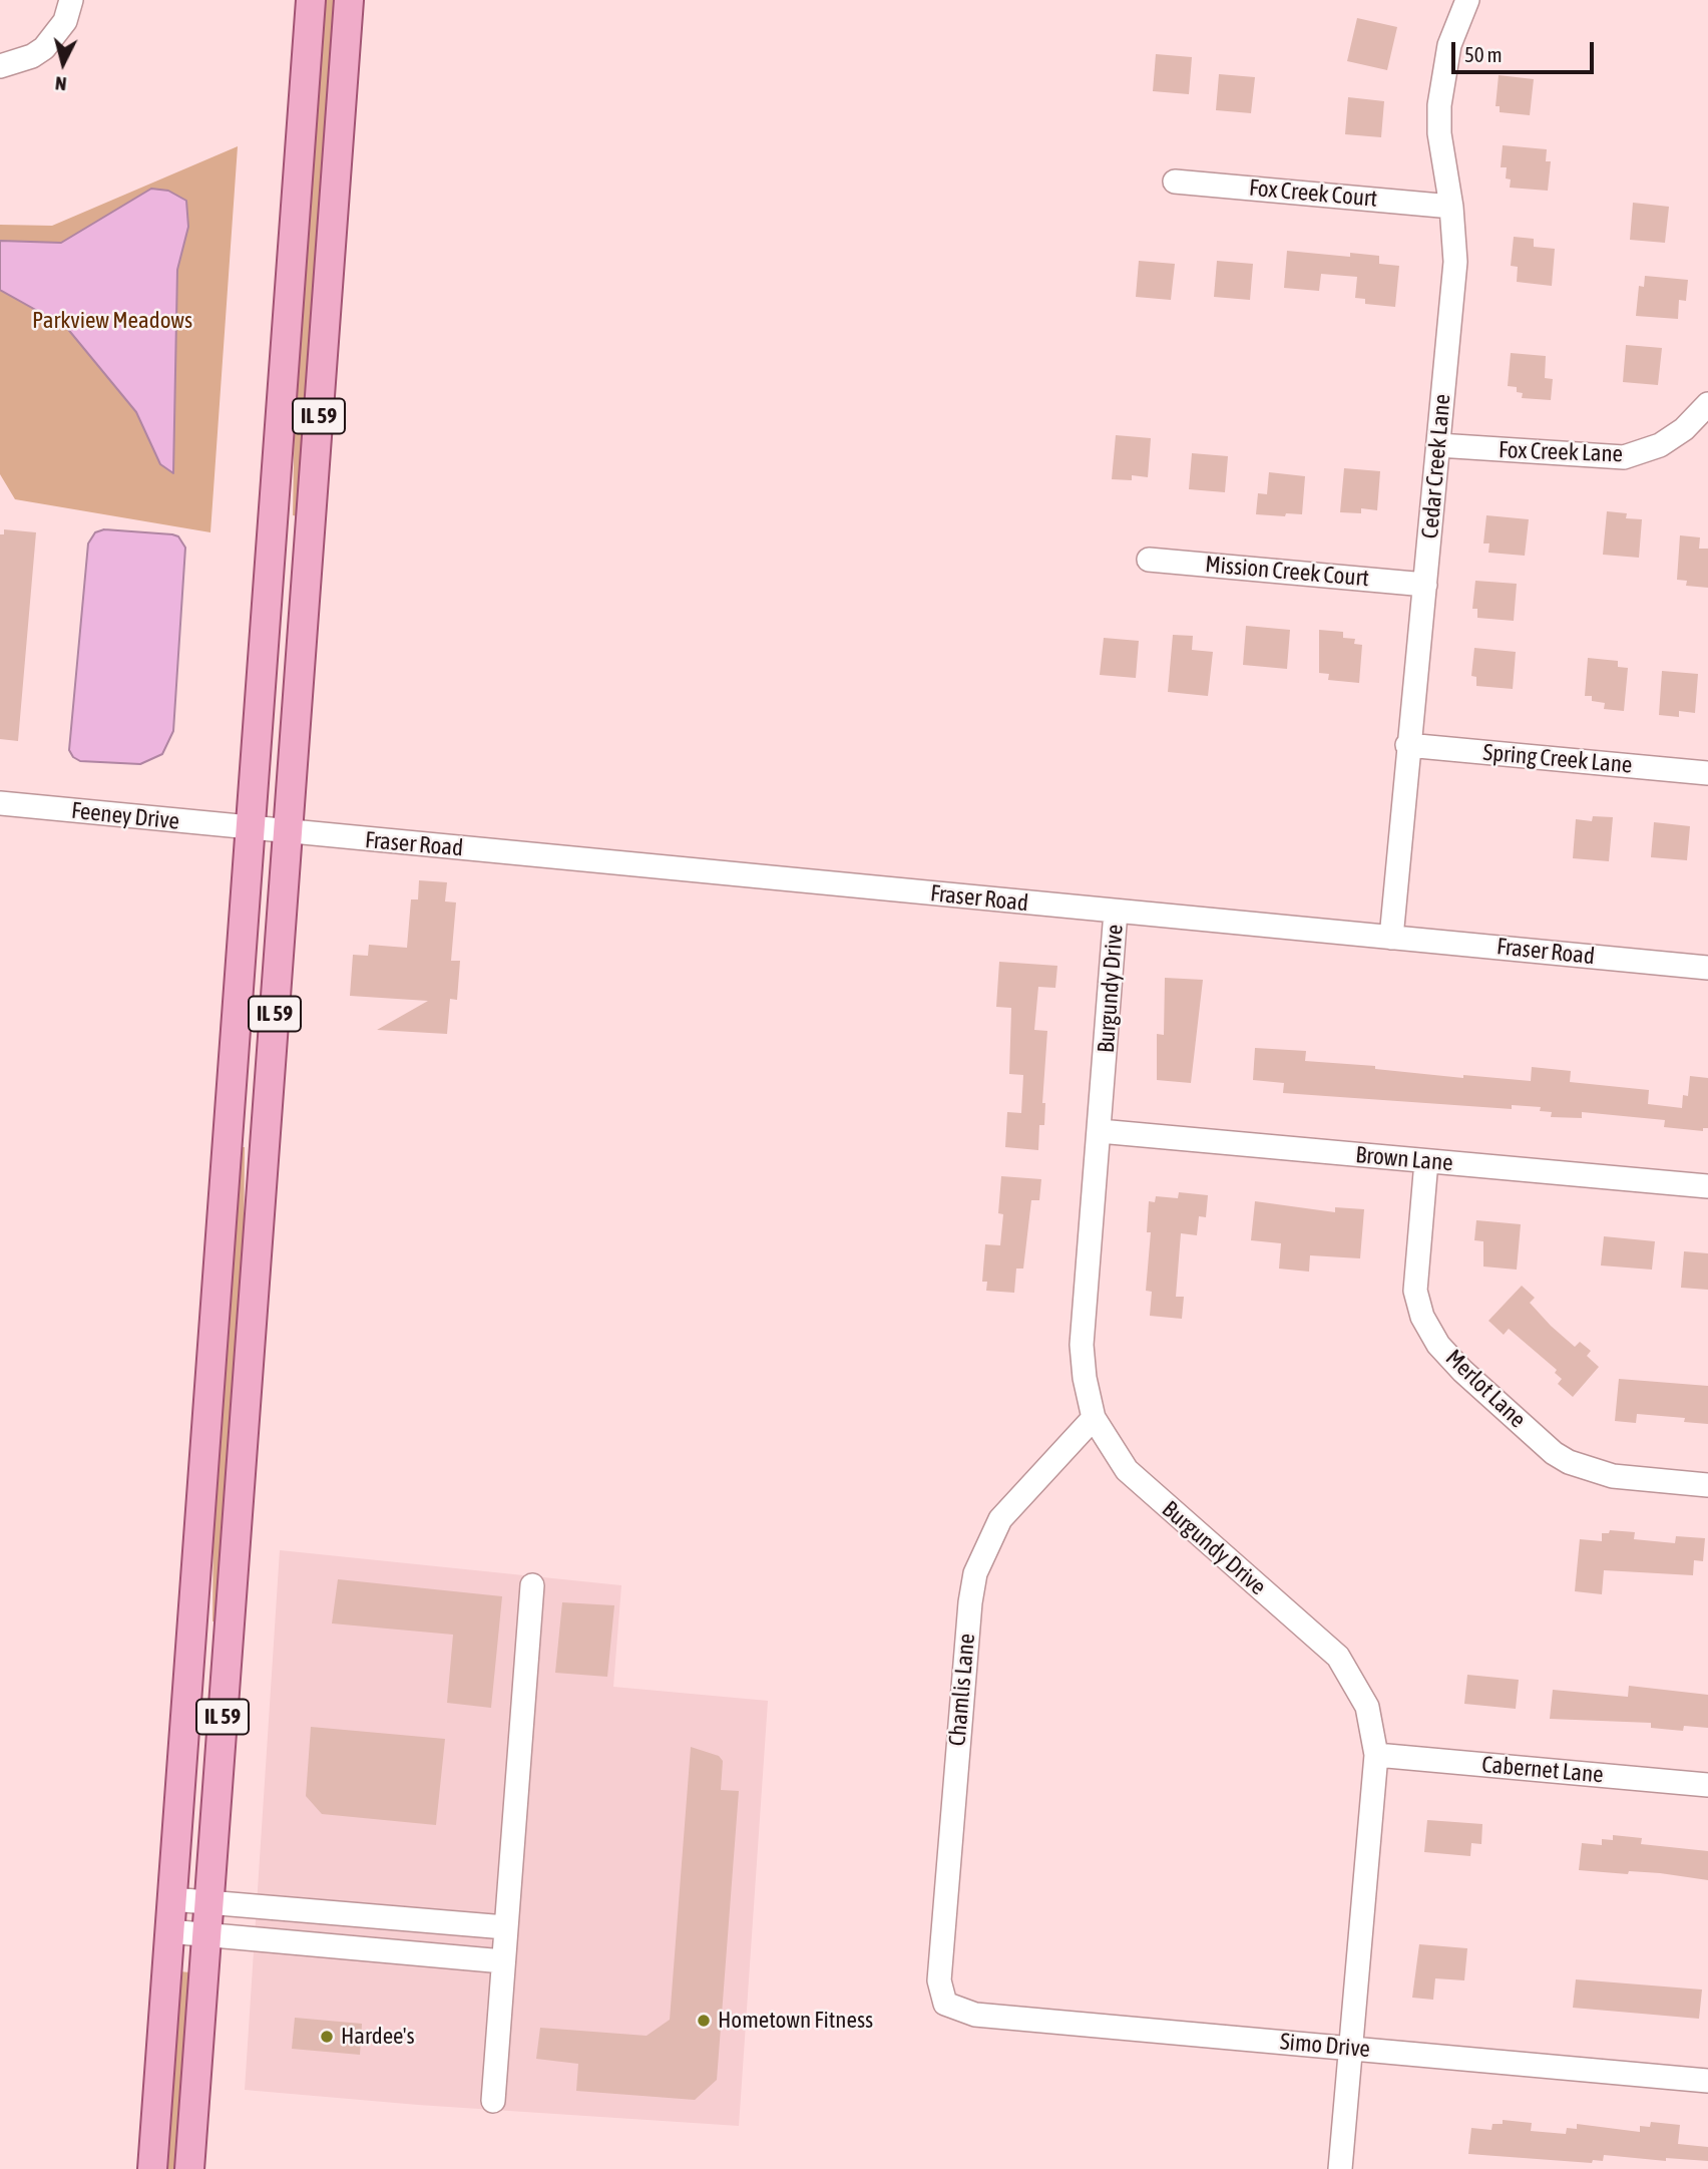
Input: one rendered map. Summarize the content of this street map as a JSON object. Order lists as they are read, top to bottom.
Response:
{
  "streets": {
    "main road": ["IL 59"],
    "street": [
      "Fox Creek Court",
      "Fox Creek Lane",
      "Cedar Creek Lane",
      "Mission Creek Court",
      "Spring Creek Lane",
      "Feeney Drive",
      "Fraser Road",
      "Burgundy Drive",
      "Brown Lane",
      "Merlot Lane",
      "Chamlis Lane",
      "Cabernet Lane",
      "Simo Drive"
    ]
  },
  "crossings": [
    ["Fox Creek Court", "Cedar Creek Lane"],
    ["IL 59", "Feeney Drive"],
    ["IL 59", "Fraser Road"],
    ["Fox Creek Lane", "Cedar Creek Lane"],
    ["Cedar Creek Lane", "Mission Creek Court"],
    ["Cedar Creek Lane", "Spring Creek Lane"],
    ["Cedar Creek Lane", "Fraser Road"],
    ["Feeney Drive", "Fraser Road"],
    ["Fraser Road", "Burgundy Drive"],
    ["Burgundy Drive", "Brown Lane"],
    ["Burgundy Drive", "Chamlis Lane"],
    ["Burgundy Drive", "Cabernet Lane"],
    ["Burgundy Drive", "Simo Drive"],
    ["Brown Lane", "Merlot Lane"],
    ["Chamlis Lane", "Simo Drive"]
  ],
  "parks": ["Parkview Meadows"],
  "places": ["Hometown Fitness", "Hardee's"],
  "scale_bar": "50 m",
  "north": "bottom"
}
